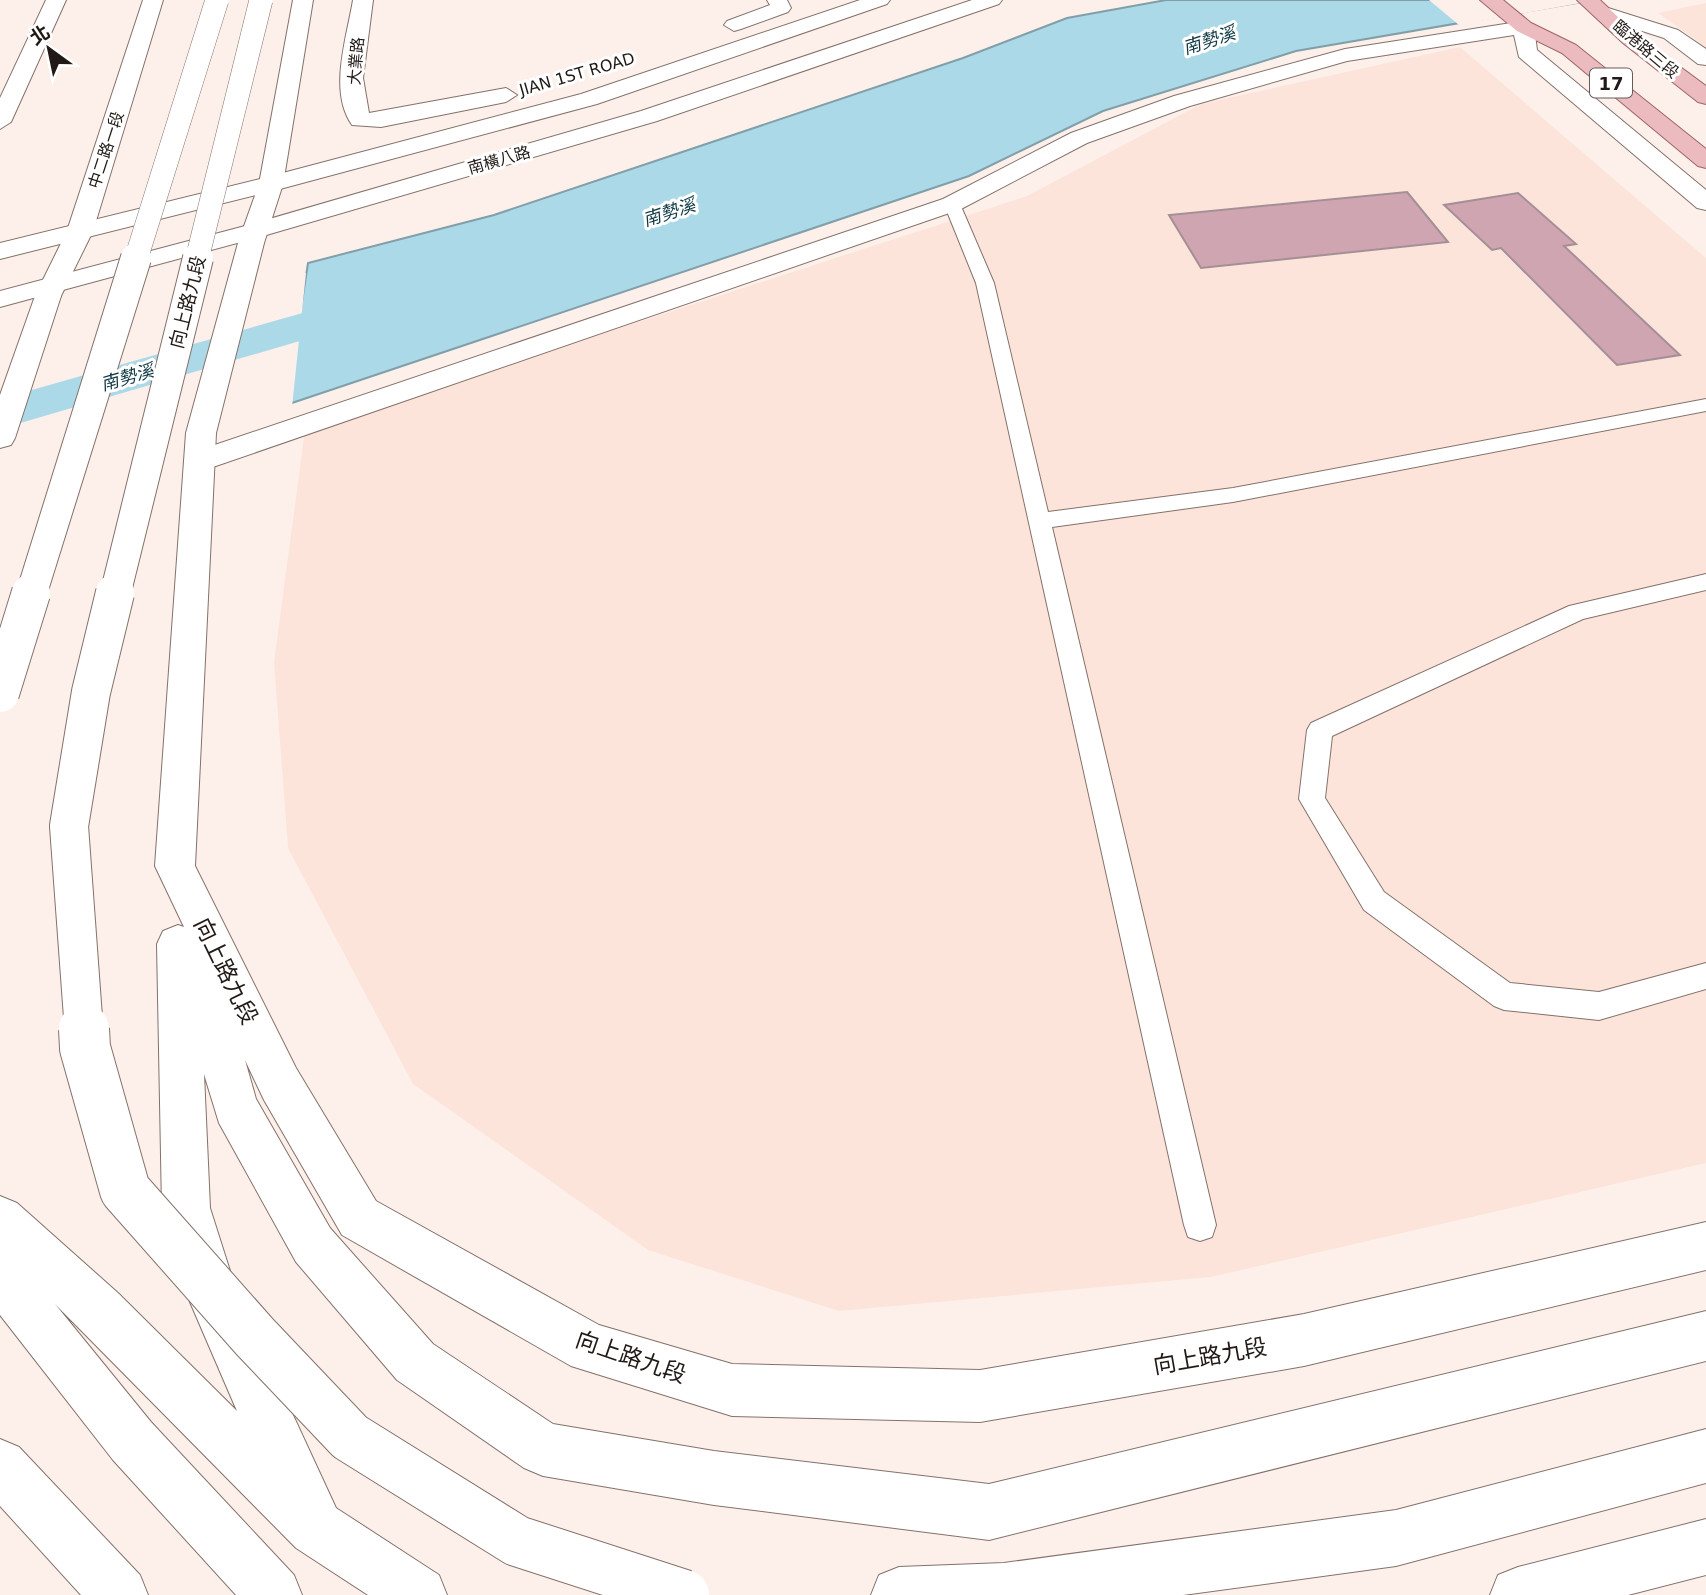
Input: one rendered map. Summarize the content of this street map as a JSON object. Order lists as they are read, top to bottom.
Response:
{
  "streets": {
    "main road": [
      "臨港路三段",
      "大業路",
      "JIAN 1ST ROAD",
      "17",
      "中二路一段",
      "南橫八路",
      "向上路九段"
    ]
  },
  "crossings": [
    ["大業路", "JIAN 1ST ROAD"],
    ["中二路一段", "南橫八路"],
    ["南橫八路", "向上路九段"]
  ],
  "water": ["南勢溪"],
  "north": "top left"
}
